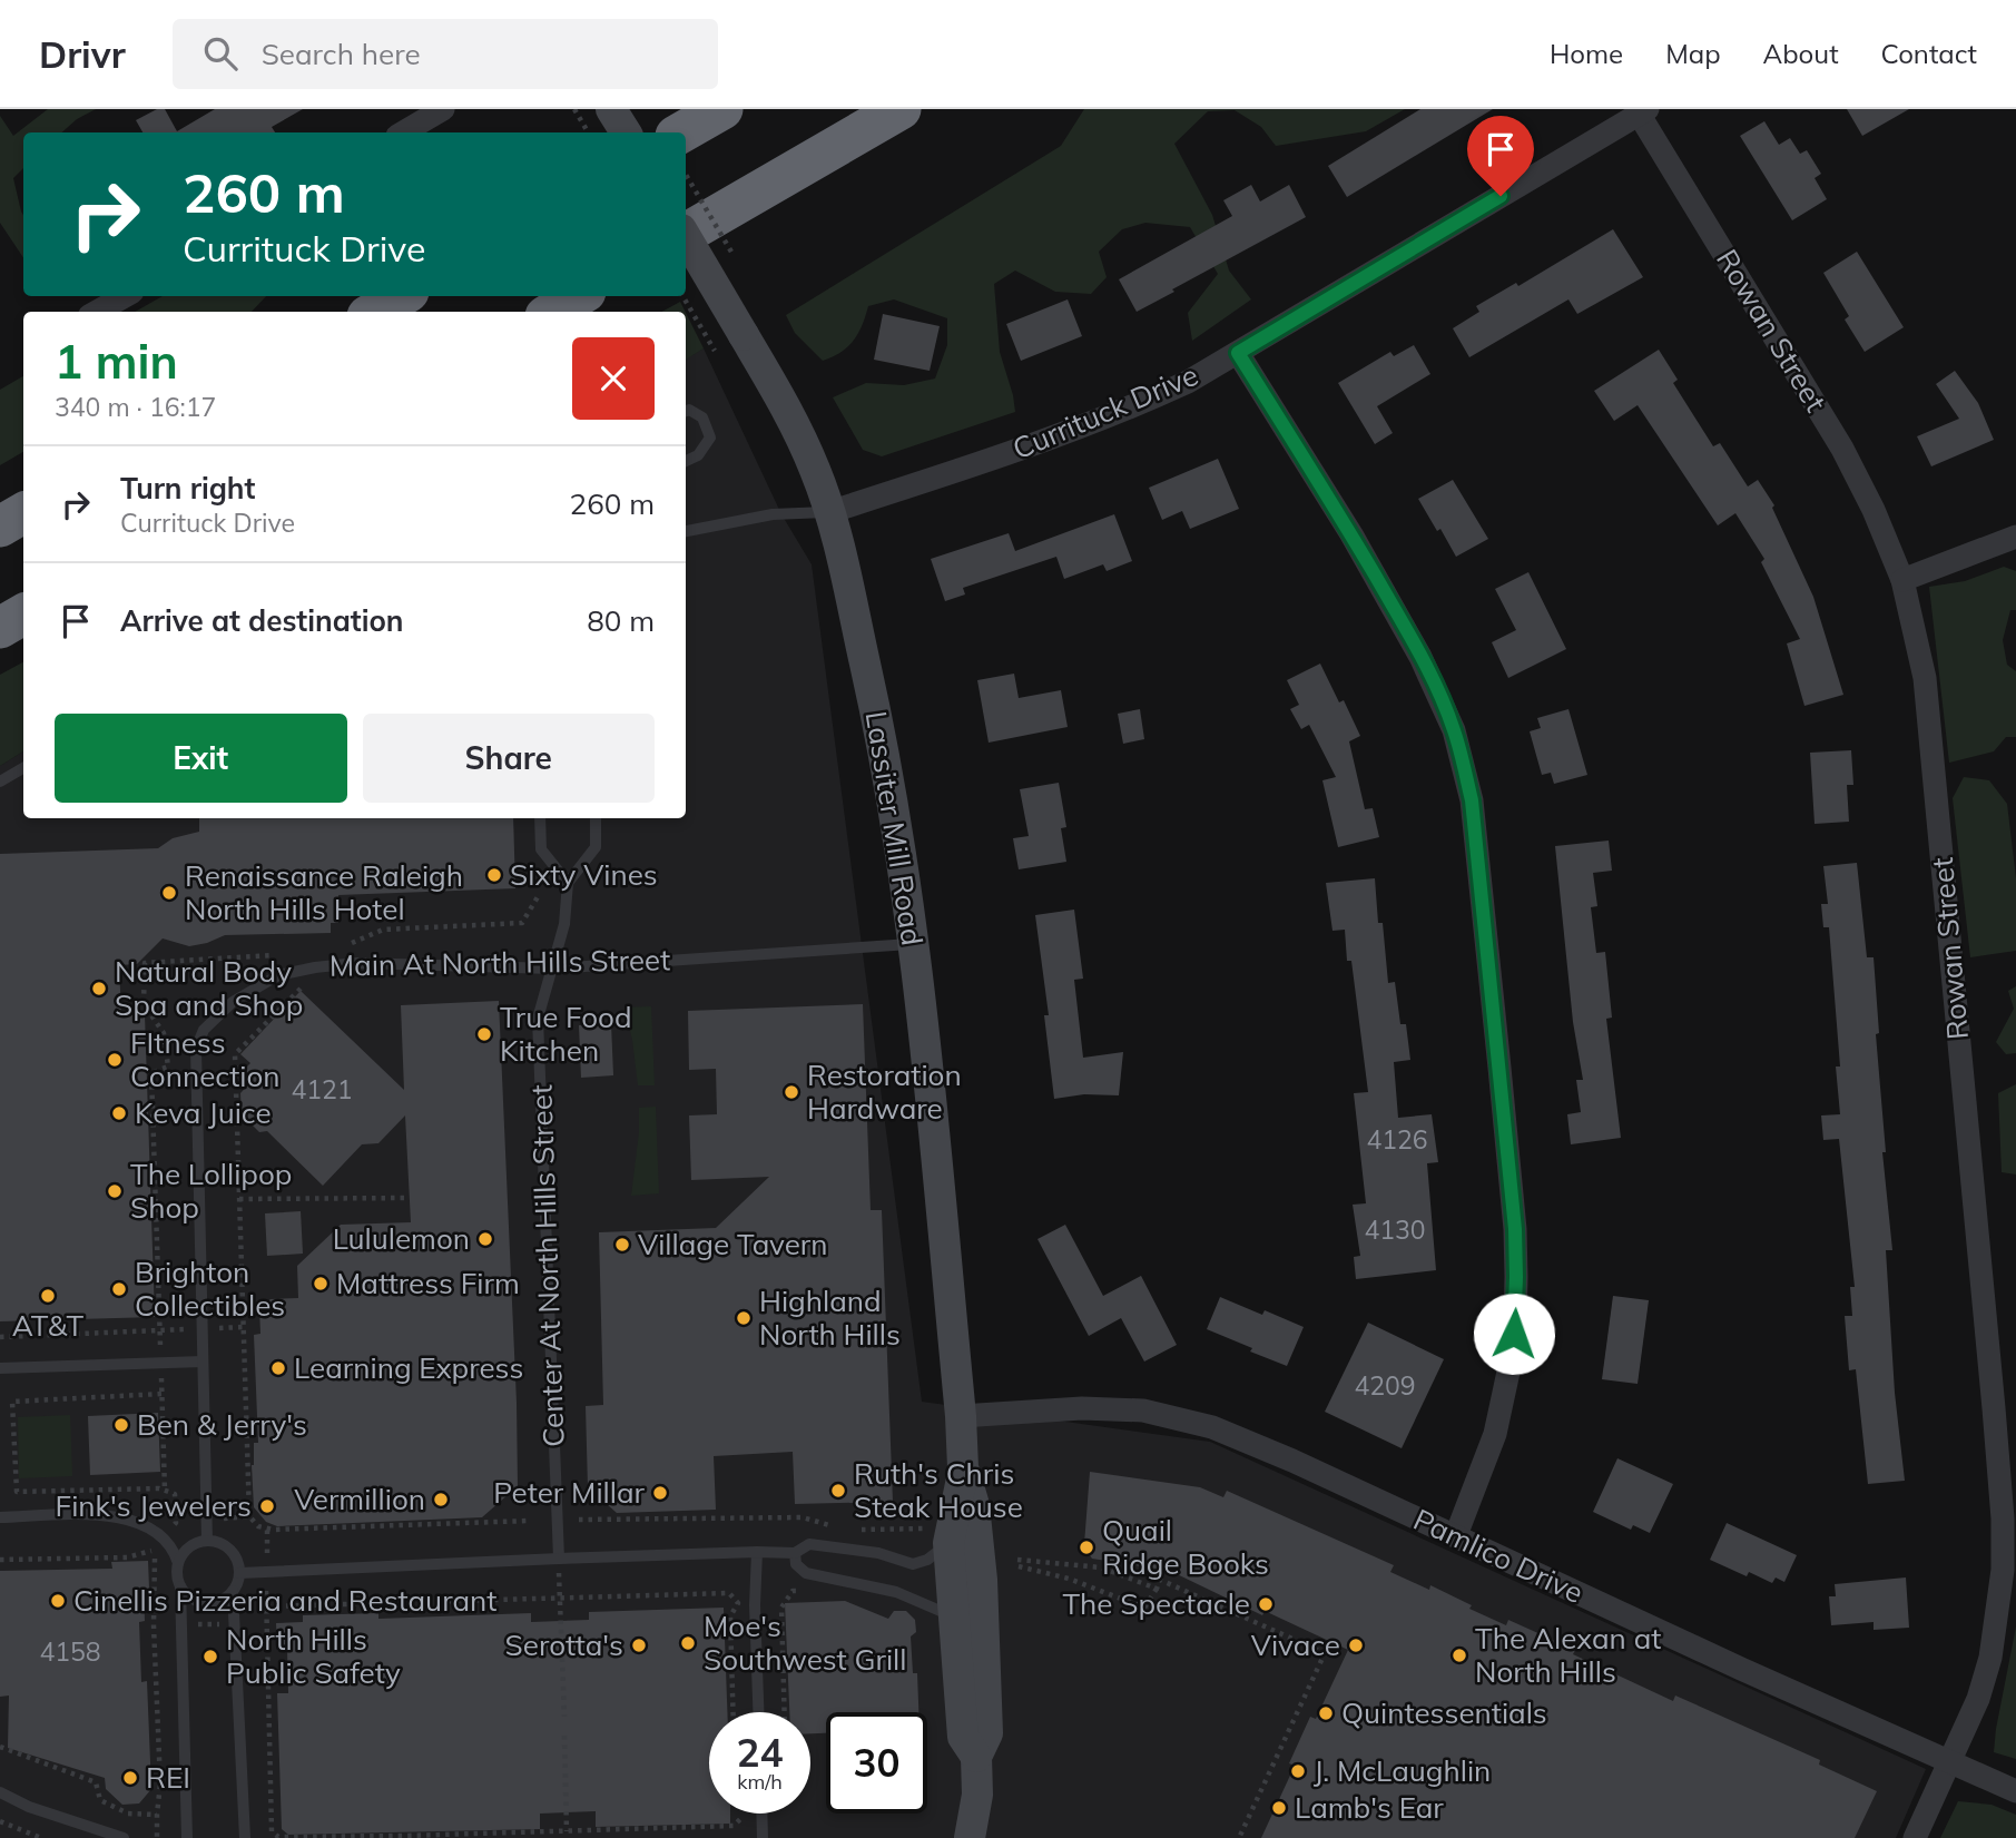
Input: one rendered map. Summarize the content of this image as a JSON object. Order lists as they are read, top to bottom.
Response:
{
  "streets": {
    "main road": ["Lassiter Mill Road"],
    "street": ["Rowan Street", "Currituck Drive", "Pamlico Drive"],
    "lane": ["Main At North Hills Street", "Center At North Hills Street"]
  },
  "crossings": [
    ["Rowan Street", "Currituck Drive"],
    ["Rowan Street", "Pamlico Drive"],
    ["Currituck Drive", "Lassiter Mill Road"],
    ["Lassiter Mill Road", "Main At North Hills Street"],
    ["Lassiter Mill Road", "Pamlico Drive"],
    ["Main At North Hills Street", "Center At North Hills Street"]
  ],
  "places": [
    "Sixty Vines",
    "Renaissance Raleigh North Hills Hotel",
    "Natural Body Spa and Shop",
    "True Food Kitchen",
    "FItness Connection",
    "Restoration Hardware",
    "Keva Juice",
    "The Lollipop Shop",
    "Lululemon",
    "Village Tavern",
    "Mattress Firm",
    "Brighton Collectibles",
    "AT&T",
    "Highland North Hills",
    "Learning Express",
    "Ben & Jerry's",
    "Ruth's Chris Steak House",
    "Peter Millar",
    "Vermillion",
    "Fink's Jewelers",
    "Quail Ridge Books",
    "Cinellis Pizzeria and Restaurant",
    "The Spectacle",
    "Moe's Southwest Grill",
    "Serotta's",
    "Vivace",
    "The Alexan at North Hills",
    "North Hills Public Safety",
    "Quintessentials",
    "J. McLaughlin",
    "REI",
    "Lamb's Ear"
  ],
  "house_numbers": [
    "4121",
    "4126",
    "4130",
    "4209",
    "4158"
  ],
  "page": {
    "header": "Drivr",
    "search": "Search here",
    "nav": [
      "Home",
      "Map",
      "About",
      "Contact"
    ],
    "turn": ["260 m", "Currituck Drive"],
    "heading": ["1 min", "340 m · 16:17"],
    "list": [
      {
        "name": "Turn right",
        "note": "Currituck Drive",
        "value": "260 m"
      },
      {
        "name": "Arrive at destination",
        "value": "80 m"
      }
    ],
    "buttons": ["Exit", "Share"],
    "speed": "24 km/h",
    "limit": "30"
  }
}
